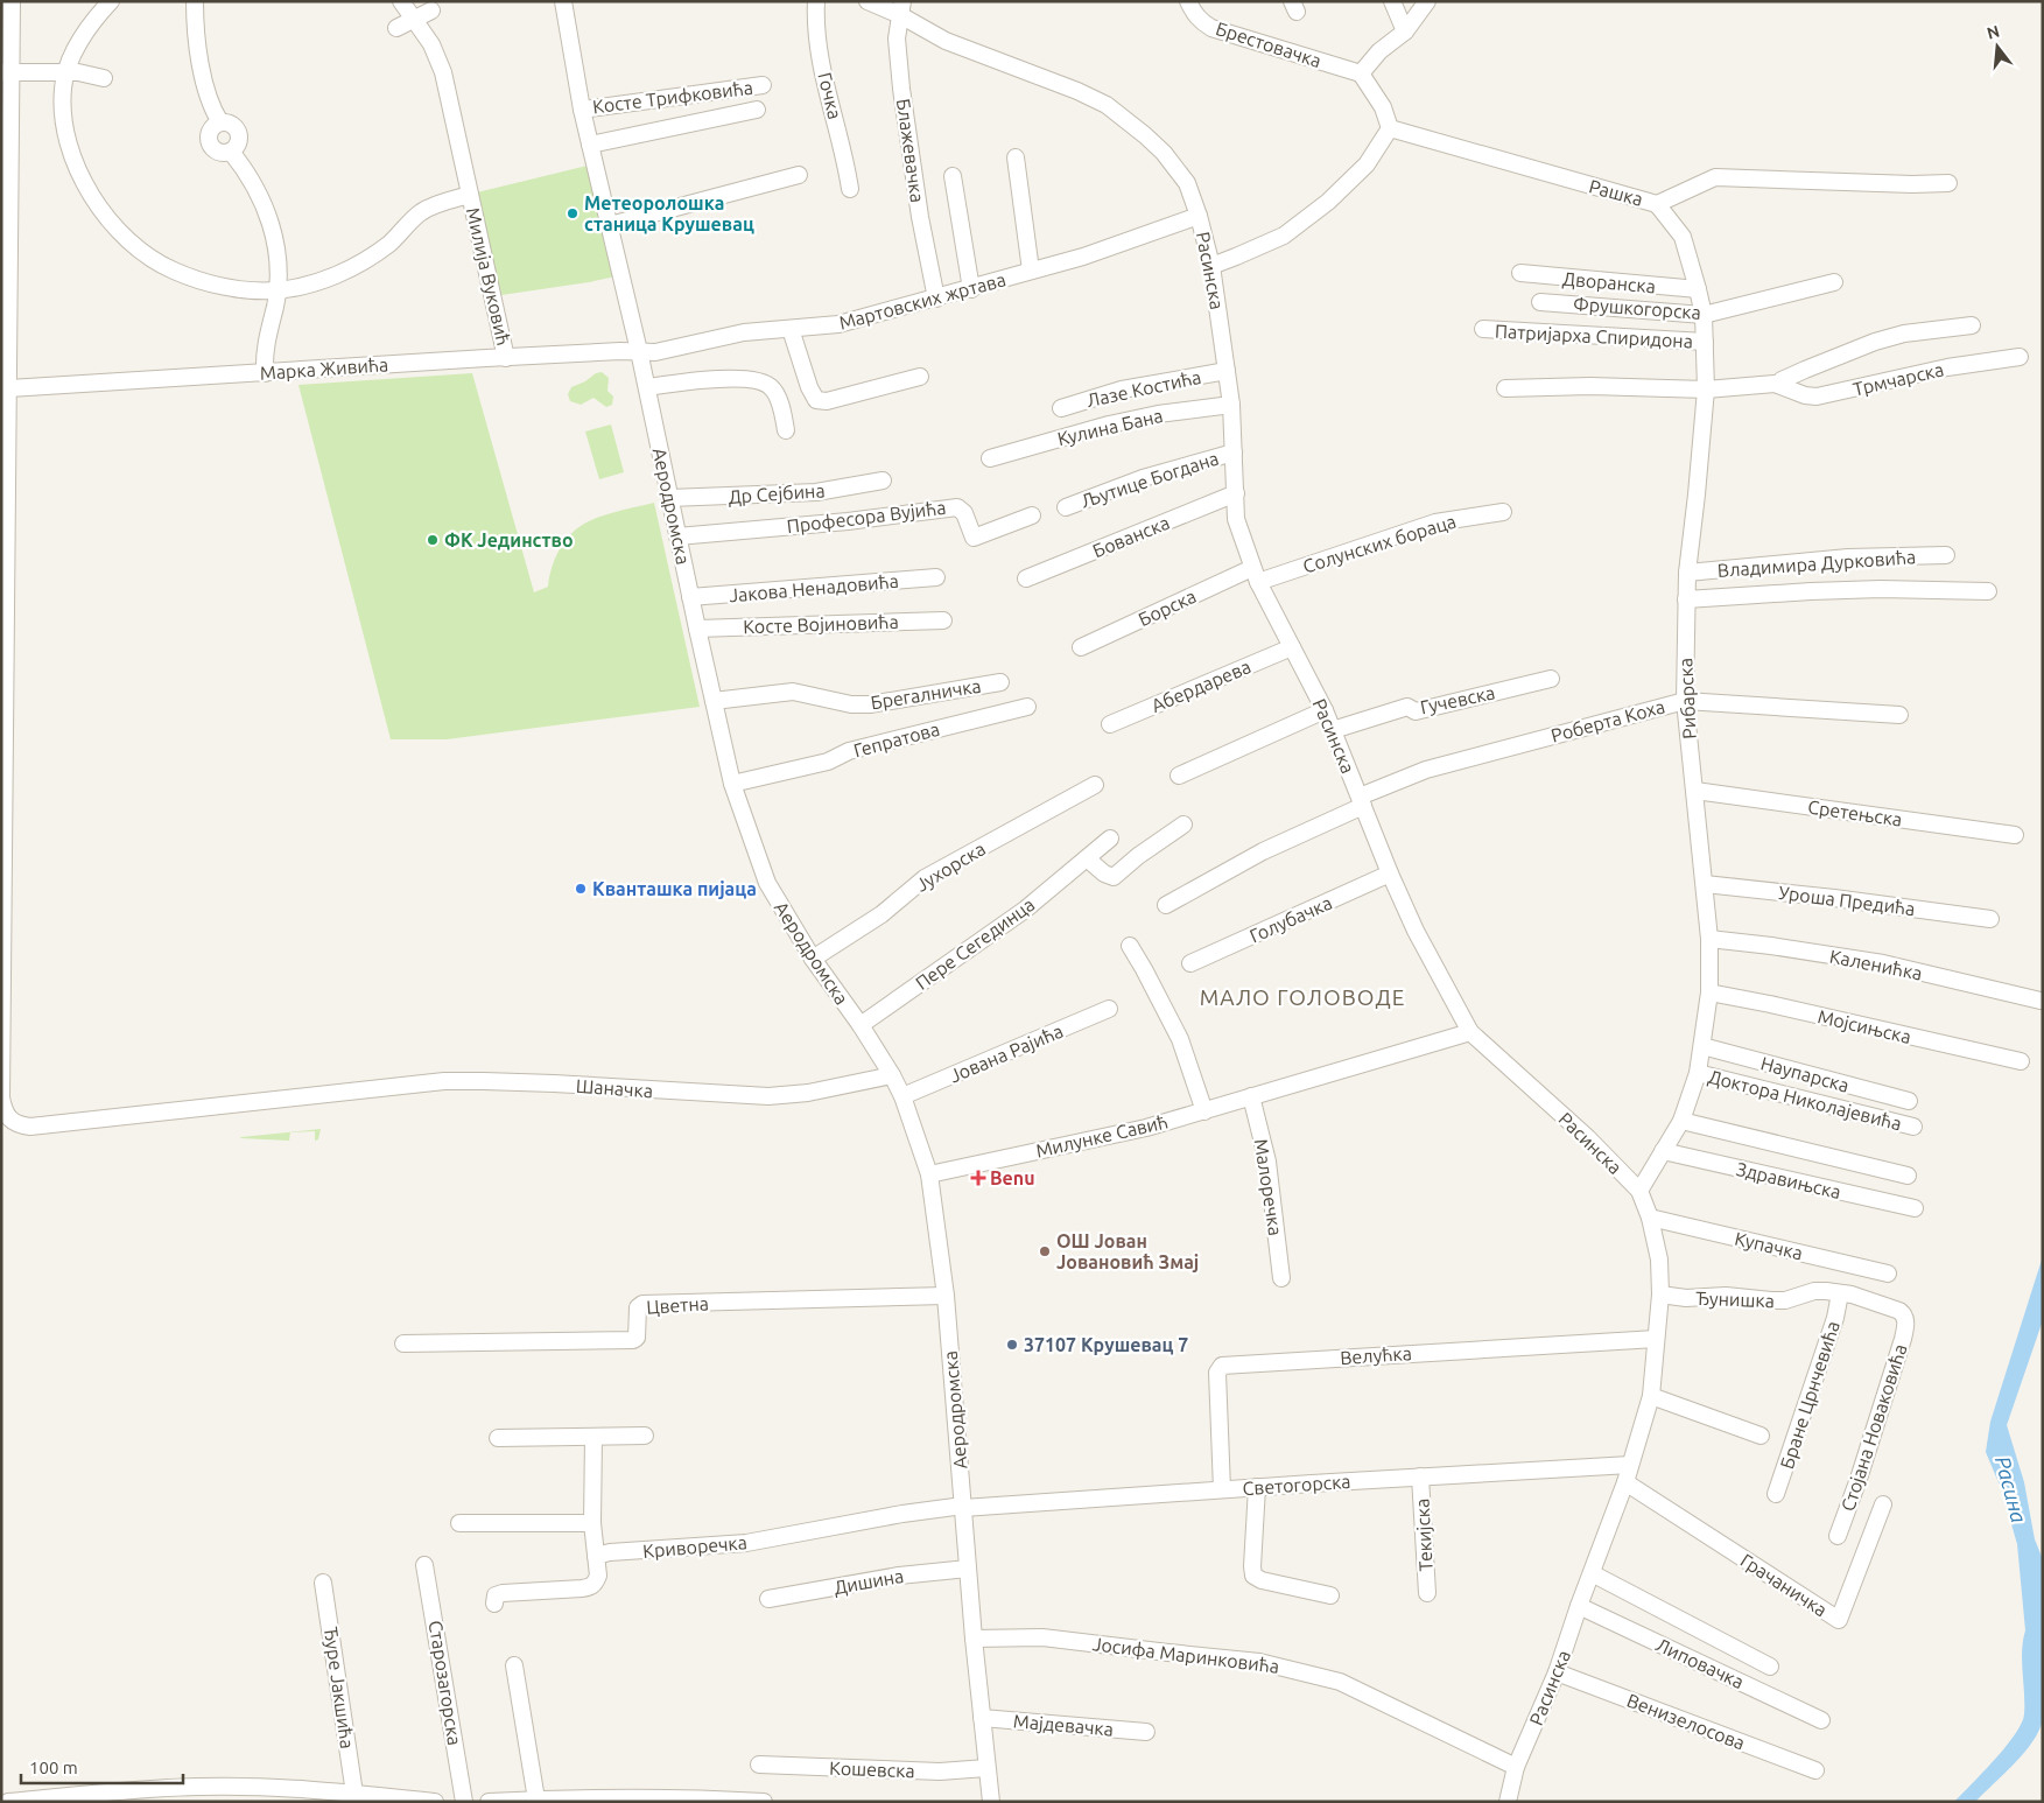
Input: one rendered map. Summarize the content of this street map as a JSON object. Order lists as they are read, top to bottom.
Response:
{
  "streets": {
    "street": [
      "Брестовачка",
      "Гочка",
      "Косте Трифковића",
      "Блажевачка",
      "Рашка",
      "Расинска",
      "Милија Вуковић",
      "Дворанска",
      "Мартовских жртава",
      "Фрушкогорска",
      "Патријарха Спиридона",
      "Марка Живића",
      "Трмчарска",
      "Лазе Костића",
      "Кулина Бана",
      "Љутице Богдана",
      "Др Сејбина",
      "Аеродромска",
      "Професора Вујића",
      "Бованска",
      "Солунских бораца",
      "Владимира Дурковића",
      "Јакова Ненадовића",
      "Борска",
      "Косте Војиновића",
      "Абердарева",
      "Брегалничка",
      "Рибарска",
      "Гучевска",
      "Роберта Коха",
      "Гепратова",
      "Сретењска",
      "Јухорска",
      "Уроша Предића",
      "Голубачка",
      "Пере Сегединца",
      "Каленићка",
      "Мојсињска",
      "Јована Рајића",
      "Наупарска",
      "Шаначка",
      "Доктора Николајевића",
      "Милунке Савић",
      "Здравињска",
      "Малоречка",
      "Купачка",
      "Ђунишка",
      "Цветна",
      "Велућка",
      "Бране Црнчевића",
      "Стојана Новаковића",
      "Светогорска",
      "Текијска",
      "Криворечка",
      "Дишина",
      "Грачаничка",
      "Јосифа Маринковића",
      "Липовачка",
      "Старозагорска",
      "Ђуре Јакшића",
      "Венизелосова",
      "Мајдевачка",
      "Кошевска"
    ]
  },
  "crossings": [
    ["Косте Трифковића", "Аеродромска"],
    ["Блажевачка", "Расинска"],
    ["Блажевачка", "Мартовских жртава"],
    ["Рашка", "Рибарска"],
    ["Расинска", "Мартовских жртава"],
    ["Расинска", "Лазе Костића"],
    ["Расинска", "Кулина Бана"],
    ["Расинска", "Љутице Богдана"],
    ["Расинска", "Бованска"],
    ["Расинска", "Солунских бораца"],
    ["Расинска", "Борска"],
    ["Расинска", "Абердарева"],
    ["Расинска", "Рибарска"],
    ["Расинска", "Гучевска"],
    ["Расинска", "Роберта Коха"],
    ["Расинска", "Голубачка"],
    ["Расинска", "Милунке Савић"],
    ["Расинска", "Купачка"],
    ["Расинска", "Ђунишка"],
    ["Расинска", "Велућка"],
    ["Расинска", "Светогорска"],
    ["Расинска", "Грачаничка"],
    ["Расинска", "Јосифа Маринковића"],
    ["Расинска", "Липовачка"],
    ["Расинска", "Венизелосова"],
    ["Милија Вуковић", "Марка Живића"],
    ["Дворанска", "Рибарска"],
    ["Мартовских жртава", "Марка Живића"],
    ["Мартовских жртава", "Аеродромска"],
    ["Фрушкогорска", "Рибарска"],
    ["Патријарха Спиридона", "Рибарска"],
    ["Марка Живића", "Аеродромска"],
    ["Марка Живића", "Шаначка"],
    ["Трмчарска", "Рибарска"],
    ["Др Сејбина", "Аеродромска"],
    ["Аеродромска", "Професора Вујића"],
    ["Аеродромска", "Јакова Ненадовића"],
    ["Аеродромска", "Косте Војиновића"],
    ["Аеродромска", "Брегалничка"],
    ["Аеродромска", "Гепратова"],
    ["Аеродромска", "Јухорска"],
    ["Аеродромска", "Пере Сегединца"],
    ["Аеродромска", "Јована Рајића"],
    ["Аеродромска", "Шаначка"],
    ["Аеродромска", "Милунке Савић"],
    ["Аеродромска", "Цветна"],
    ["Аеродромска", "Светогорска"],
    ["Аеродромска", "Криворечка"],
    ["Аеродромска", "Дишина"],
    ["Аеродромска", "Јосифа Маринковића"],
    ["Аеродромска", "Мајдевачка"],
    ["Аеродромска", "Кошевска"],
    ["Солунских бораца", "Борска"],
    ["Владимира Дурковића", "Рибарска"],
    ["Рибарска", "Роберта Коха"],
    ["Рибарска", "Сретењска"],
    ["Рибарска", "Уроша Предића"],
    ["Рибарска", "Каленићка"],
    ["Рибарска", "Мојсињска"],
    ["Рибарска", "Наупарска"],
    ["Рибарска", "Доктора Николајевића"],
    ["Рибарска", "Здравињска"],
    ["Милунке Савић", "Малоречка"],
    ["Ђунишка", "Бране Црнчевића"],
    ["Ђунишка", "Стојана Новаковића"],
    ["Велућка", "Светогорска"],
    ["Светогорска", "Текијска"],
    ["Светогорска", "Криворечка"]
  ],
  "districts": ["МАЛО ГОЛОВОДЕ"],
  "water": ["Расина"],
  "places": {
    "other": [
      "Метеоролошка станица Крушевац",
      "ФК Јединство",
      "Кванташка пијаца",
      "ОШ Јован Јовановић Змај",
      "37107 Крушевац 7"
    ],
    "health": ["Benu"]
  },
  "scale_bar": "100 m",
  "north": "top"
}
